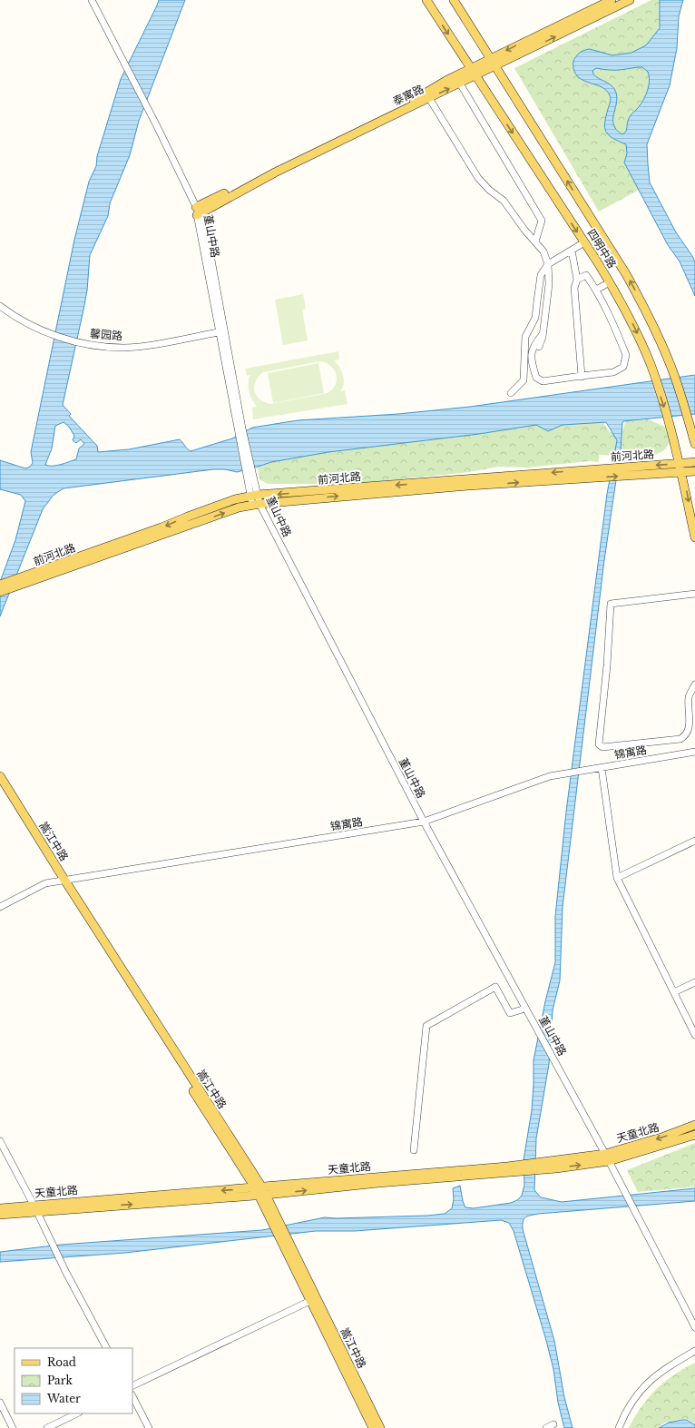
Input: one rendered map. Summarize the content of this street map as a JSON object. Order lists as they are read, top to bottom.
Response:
{
  "streets": {
    "main road": [
      "泰寓路",
      "四明中路",
      "前河北路",
      "嵩江中路",
      "天童北路"
    ],
    "street": ["堇山中路", "馨园路", "锦寓路"]
  },
  "crossings": [
    ["泰寓路", "堇山中路"],
    ["泰寓路", "四明中路"],
    ["堇山中路", "馨园路"],
    ["堇山中路", "前河北路"],
    ["堇山中路", "锦寓路"],
    ["堇山中路", "天童北路"],
    ["四明中路", "前河北路"],
    ["锦寓路", "嵩江中路"],
    ["嵩江中路", "天童北路"]
  ],
  "legend": ["Road", "Park", "Water"]
}
